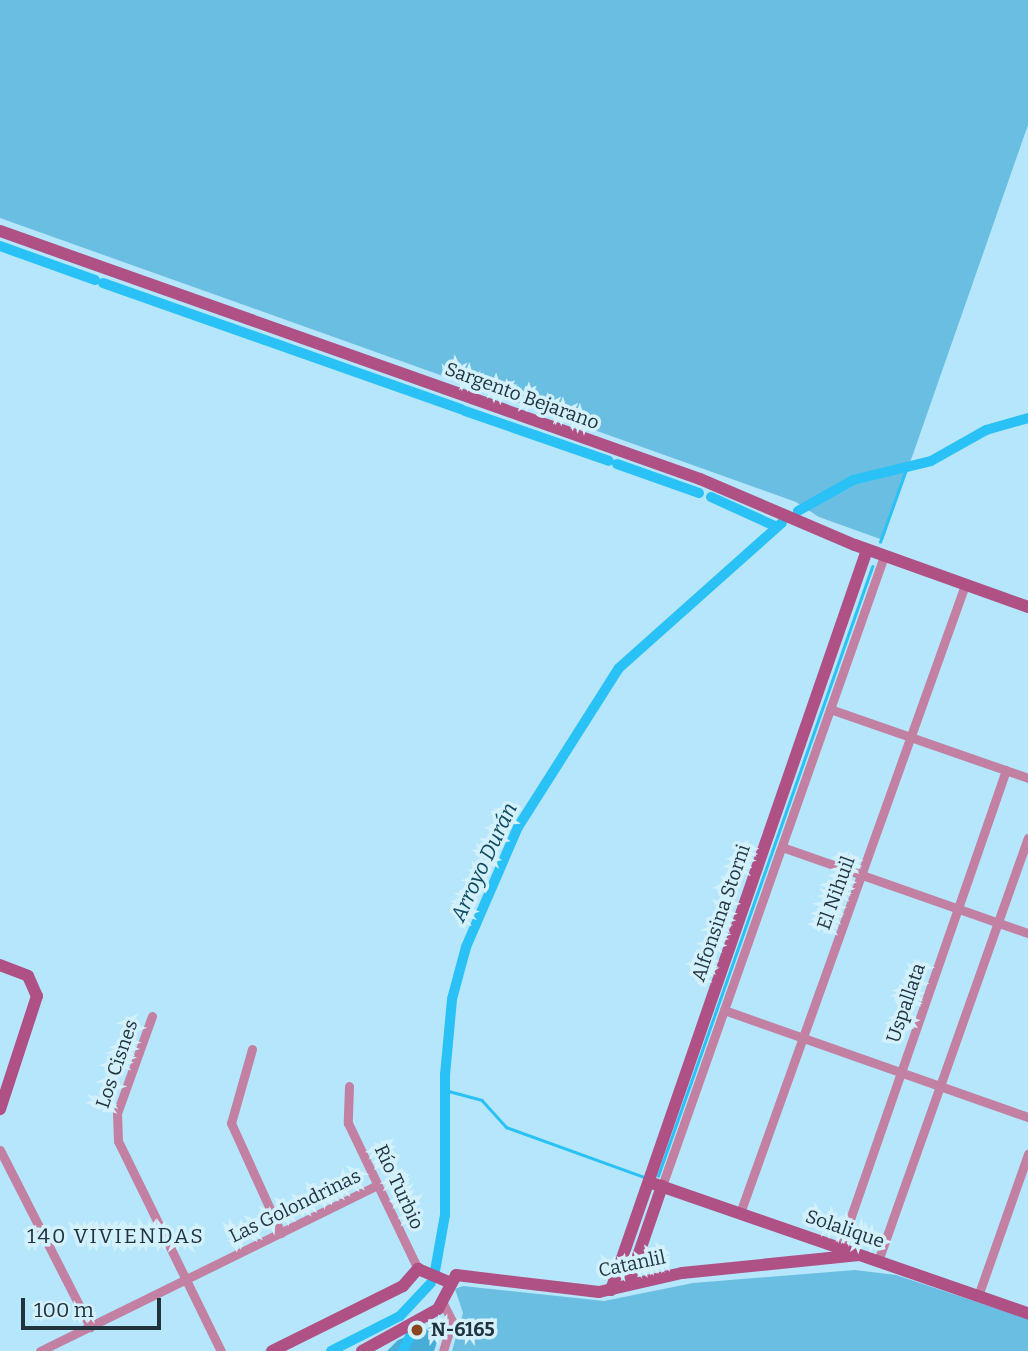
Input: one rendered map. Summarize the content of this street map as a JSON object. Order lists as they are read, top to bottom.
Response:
{
  "streets": {
    "street": [
      "Sargento Bejarano",
      "El Nihuil",
      "Alfonsina Storni",
      "Uspallata",
      "Los Cisnes",
      "Río Turbio",
      "Las Golondrinas",
      "Solalique",
      "Catanlil"
    ]
  },
  "crossings": [
    ["Sargento Bejarano", "El Nihuil"],
    ["Sargento Bejarano", "Alfonsina Storni"],
    ["El Nihuil", "Solalique"],
    ["Alfonsina Storni", "Solalique"],
    ["Alfonsina Storni", "Catanlil"],
    ["Uspallata", "Solalique"],
    ["Los Cisnes", "Las Golondrinas"],
    ["Río Turbio", "Las Golondrinas"],
    ["Solalique", "Catanlil"]
  ],
  "districts": ["140 VIVIENDAS"],
  "water": ["Arroyo Durán"],
  "places": ["N-6165"],
  "scale_bar": "100 m"
}
